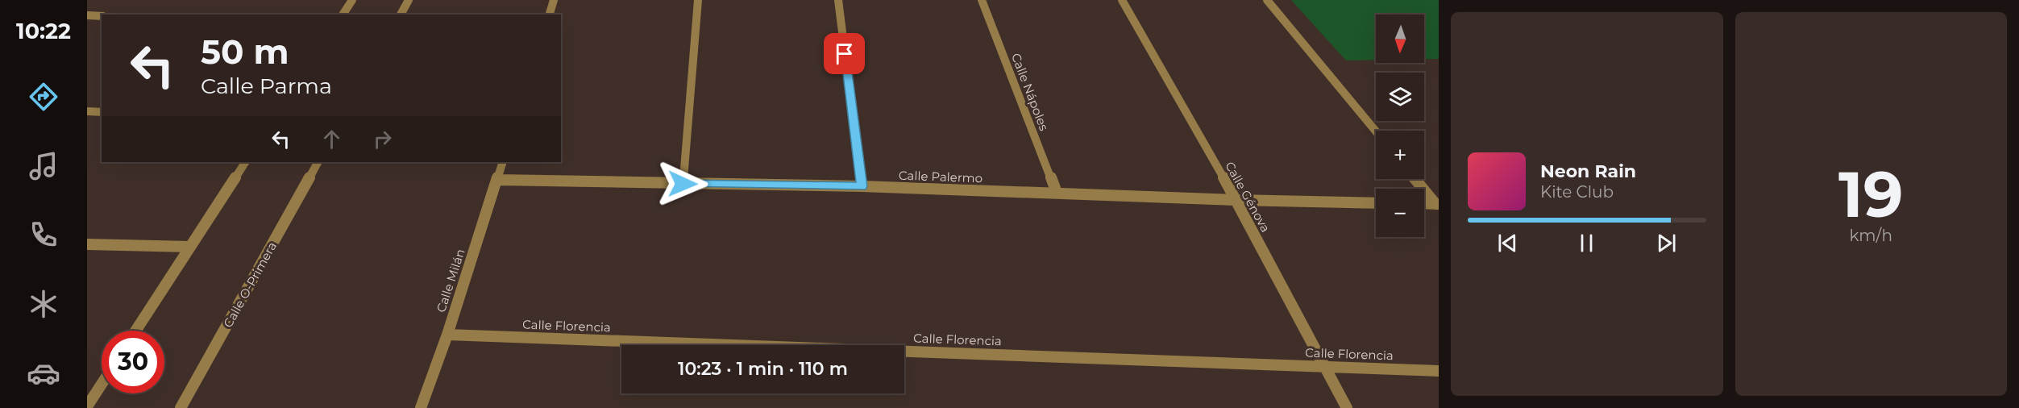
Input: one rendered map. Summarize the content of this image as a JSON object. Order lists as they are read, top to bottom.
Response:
{
  "streets": {
    "street": [
      "Calle Nápoles",
      "Calle Palermo",
      "Calle Génova",
      "Calle Milán",
      "Calle O-Primera",
      "Calle Florencia"
    ]
  },
  "crossings": [
    ["Calle Nápoles", "Calle Palermo"],
    ["Calle Palermo", "Calle Génova"],
    ["Calle Palermo", "Calle Milán"],
    ["Calle Génova", "Calle Florencia"],
    ["Calle Milán", "Calle Florencia"]
  ],
  "north": "bottom",
  "page": {
    "tabs": "10:22",
    "tile": ["19", "km/h"],
    "map_buttons": ["+", "−"],
    "turn": ["50 m", "Calle Parma"],
    "song": ["Neon Rain", "Kite Club"],
    "limit": "30",
    "trip": "10:23 · 1 min · 110 m"
  }
}
